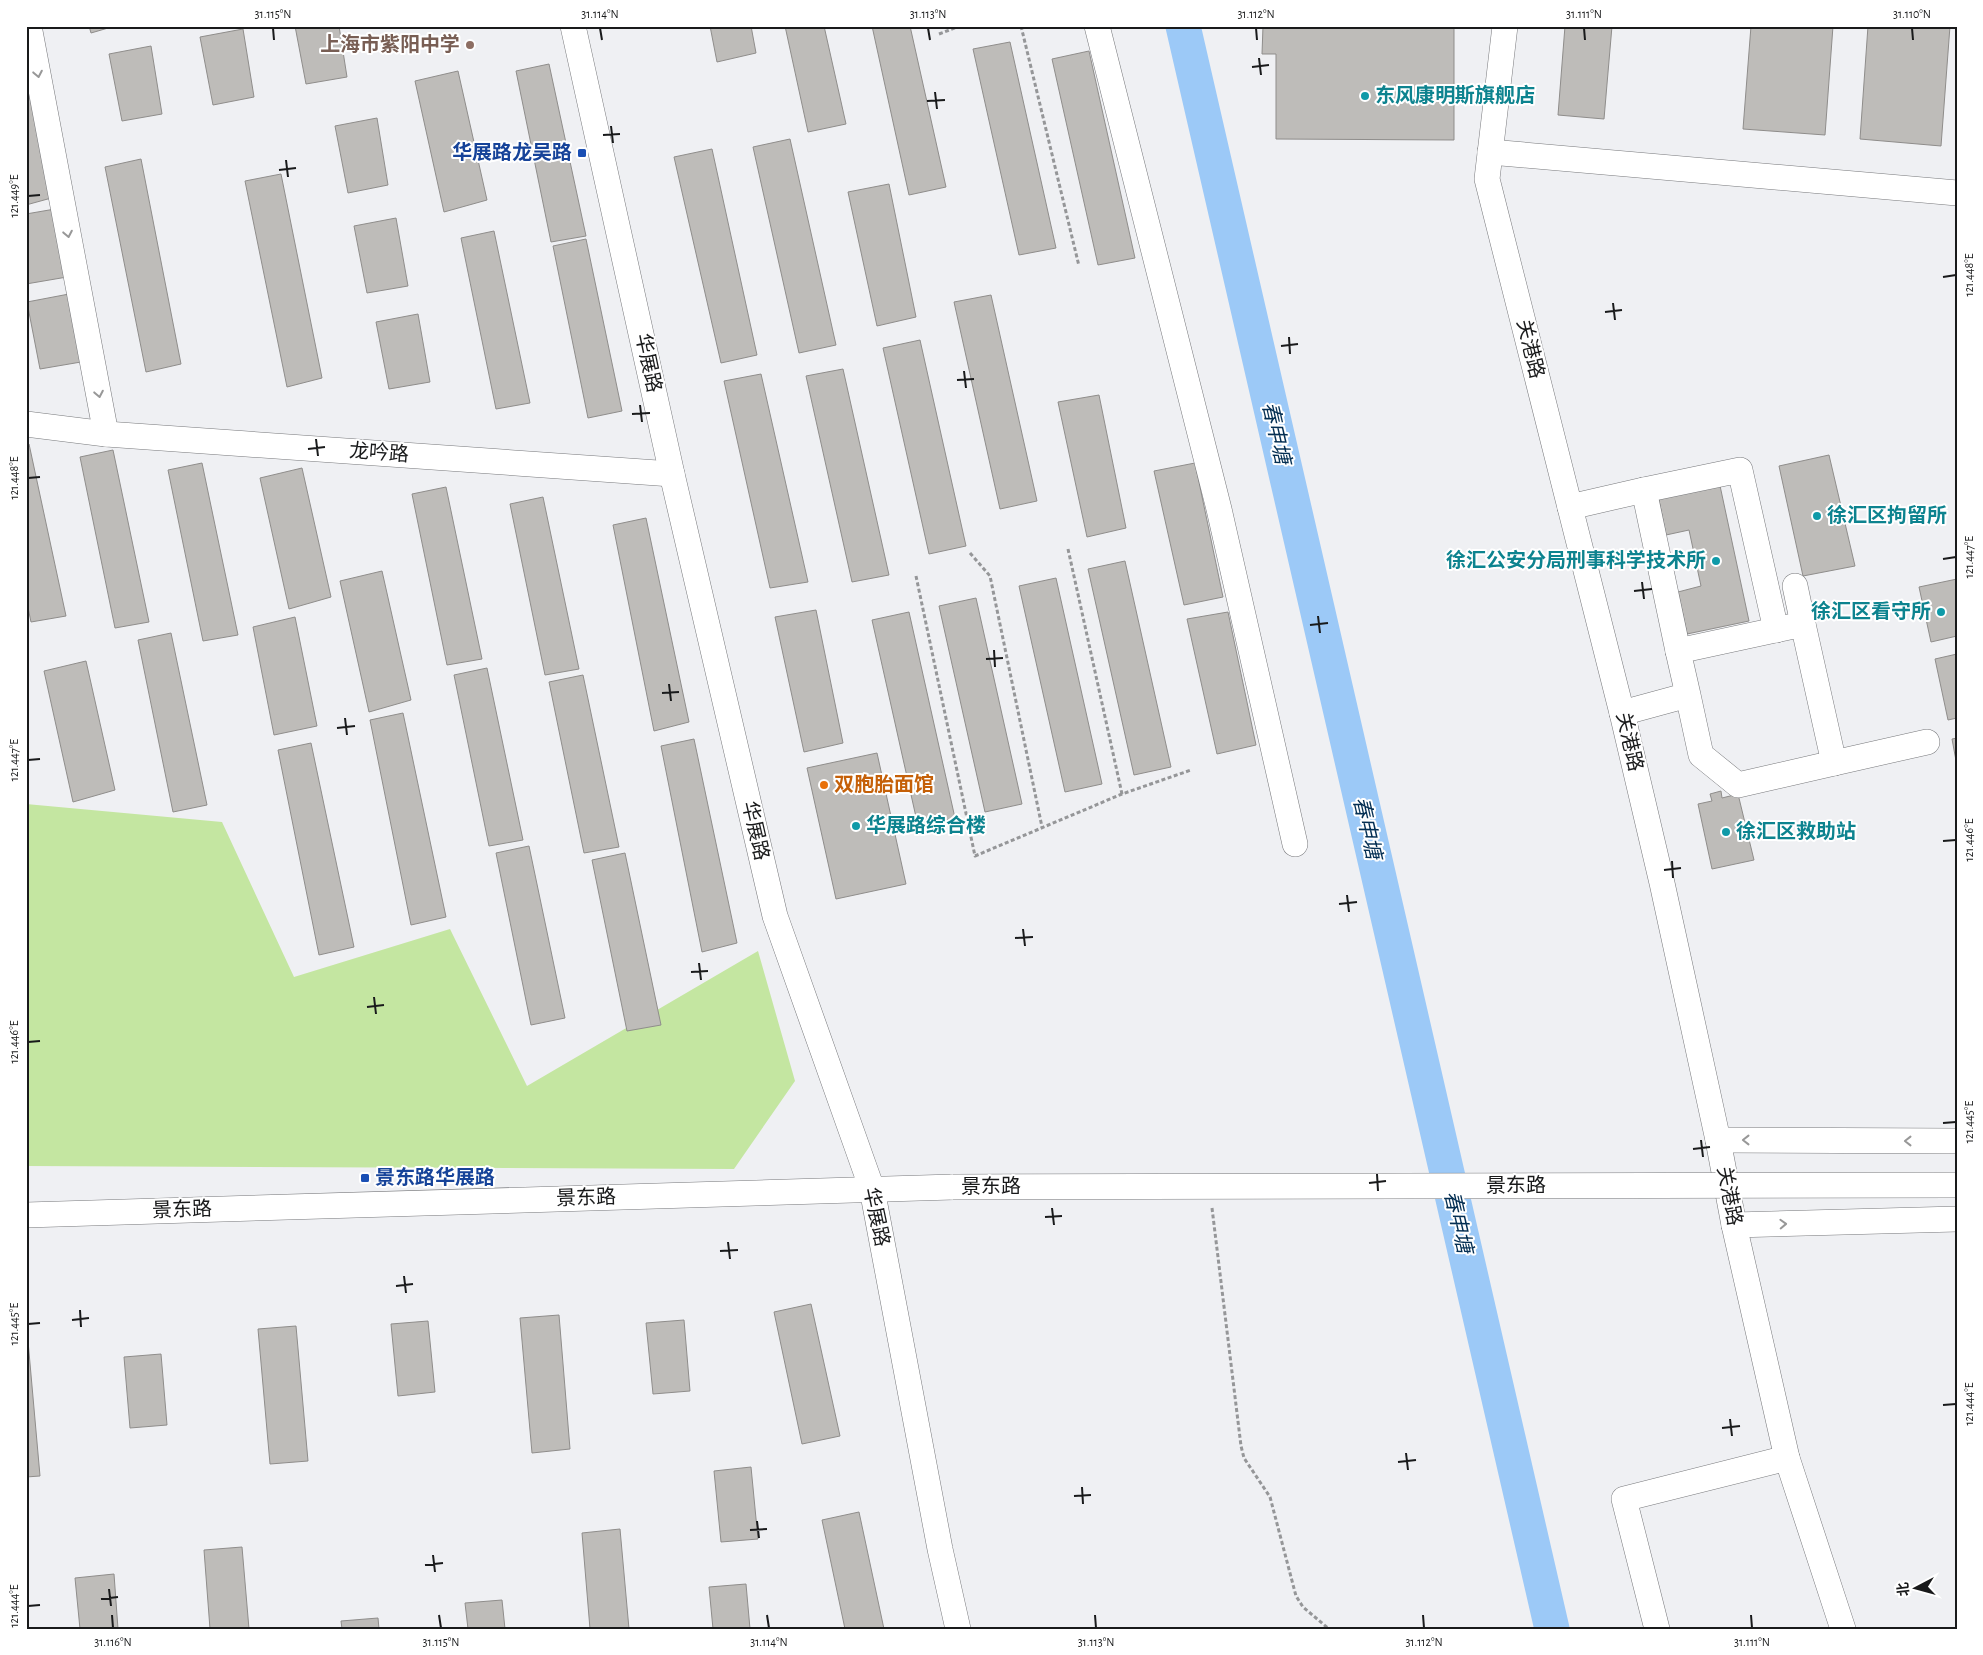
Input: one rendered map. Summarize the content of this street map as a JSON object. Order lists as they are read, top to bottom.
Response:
{
  "streets": {
    "street": [
      "关港路",
      "华展路",
      "龙吟路",
      "景东路"
    ]
  },
  "crossings": [
    ["华展路", "龙吟路"],
    ["华展路", "景东路"]
  ],
  "water": ["春申塘"],
  "places": {
    "other": [
      "上海市紫阳中学",
      "东风康明斯旗舰店",
      "徐汇区拘留所",
      "徐汇公安分局刑事科学技术所",
      "徐汇区看守所",
      "双胞胎面馆",
      "华展路综合楼",
      "徐汇区救助站"
    ],
    "transit": ["华展路龙吴路", "景东路华展路"]
  },
  "north": "left",
  "coordinates": [
    "31.115°N",
    "31.114°N",
    "31.113°N",
    "31.112°N",
    "31.111°N",
    "31.110°N",
    "121.449°E",
    "121.448°E",
    "121.447°E",
    "121.446°E",
    "121.445°E",
    "121.444°E",
    "31.116°N"
  ]
}
